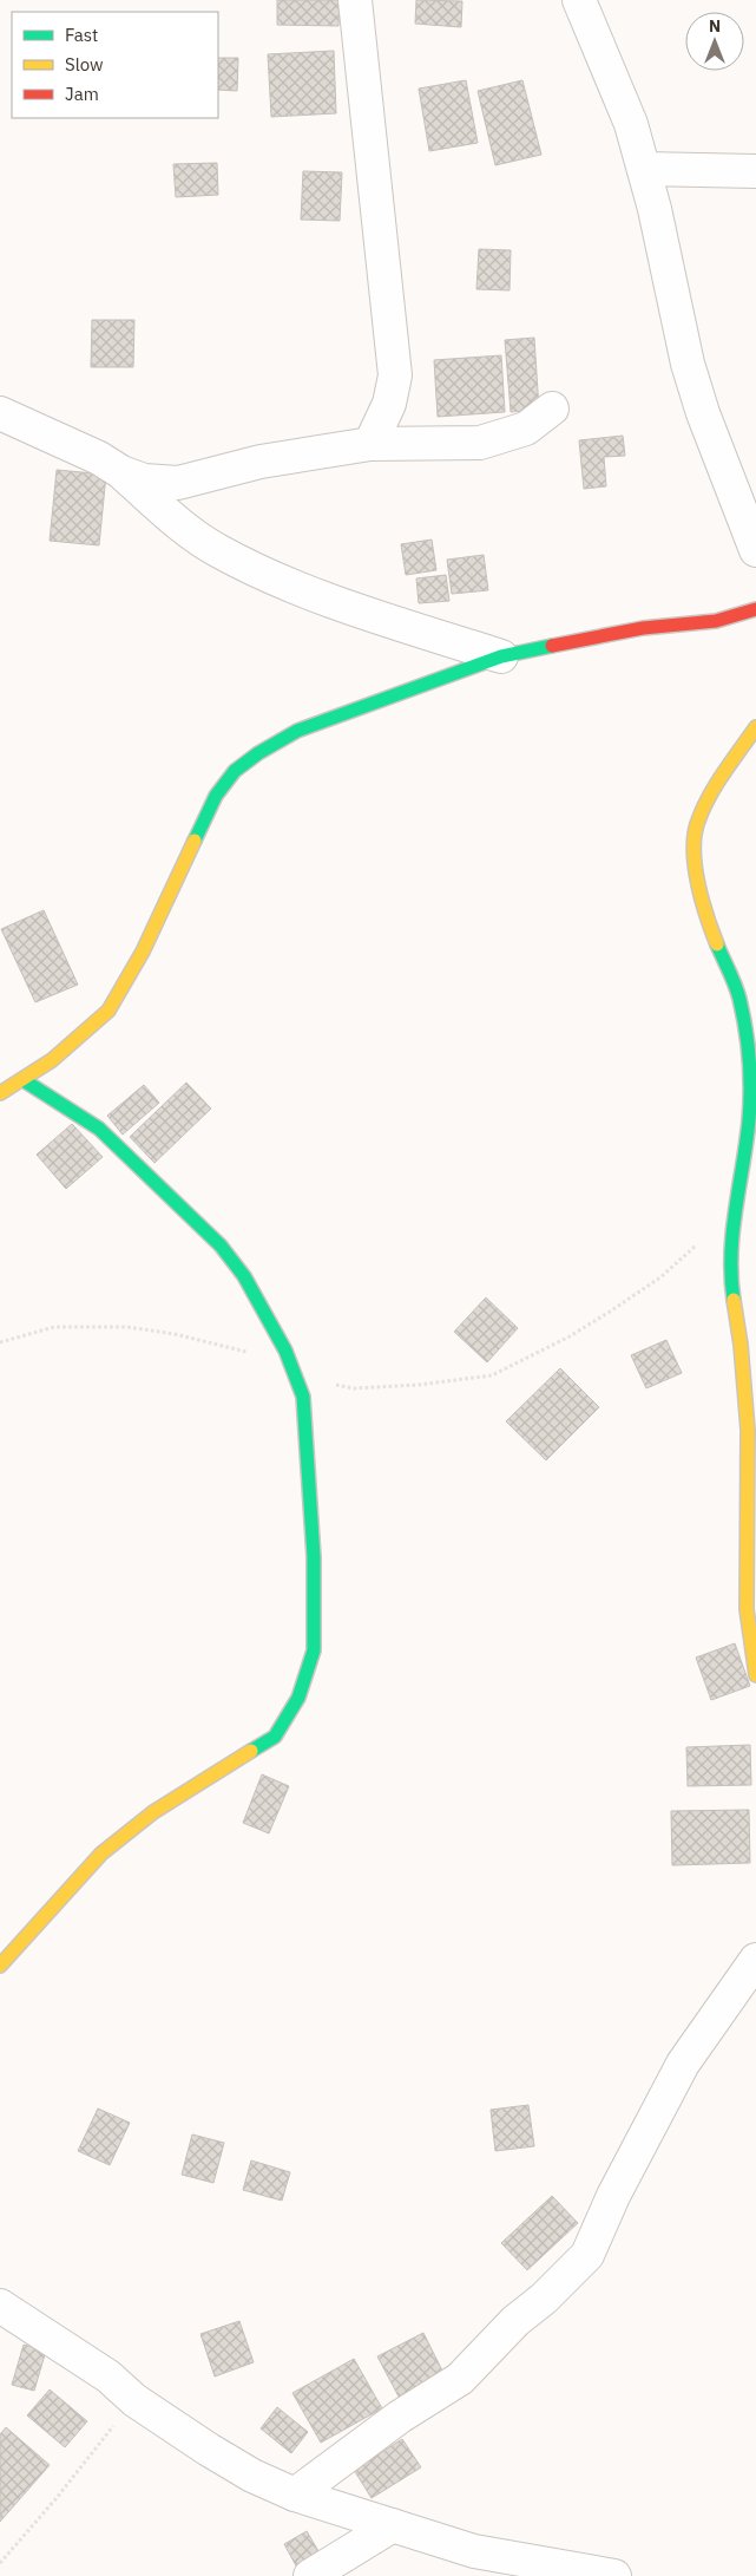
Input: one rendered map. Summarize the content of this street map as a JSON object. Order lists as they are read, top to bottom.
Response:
{
  "legend": ["Fast", "Slow", "Jam"],
  "north": "top"
}
